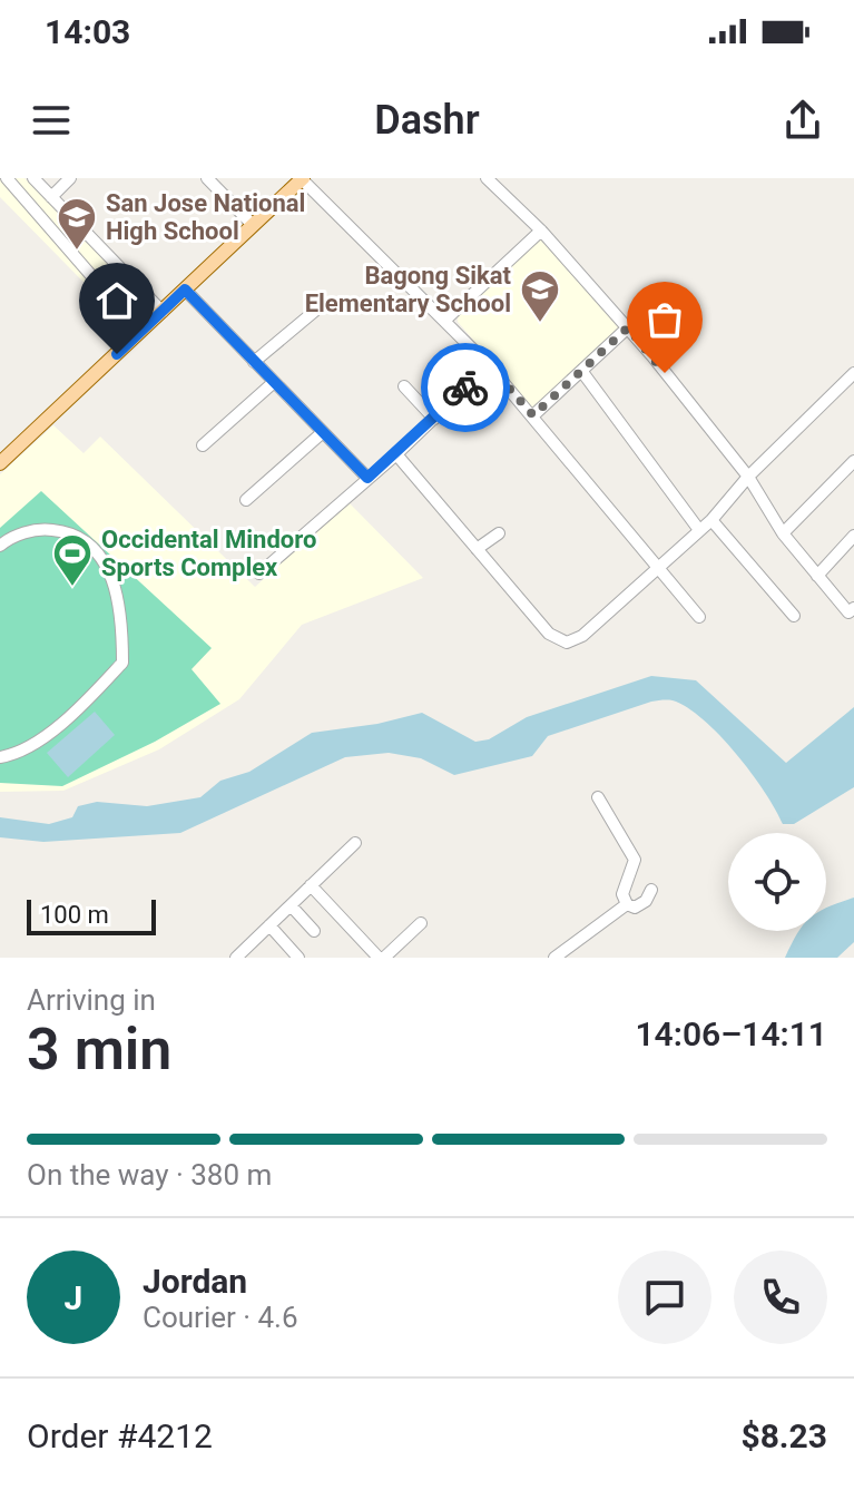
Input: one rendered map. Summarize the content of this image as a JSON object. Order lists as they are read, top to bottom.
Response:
{
  "places": {
    "school or university": ["San Jose National High School", "Bagong Sikat Elementary School"],
    "sports": ["Occidental Mindoro Sports Complex"]
  },
  "scale_bar": "100 m",
  "page": {
    "status": "14:03",
    "header": "Dashr",
    "scale": "100 m",
    "heading": ["3 min", "Arriving in", "14:06–14:11"],
    "panel": [
      "Jordan",
      "Courier · 4.6",
      "Order #4212",
      "$8.23"
    ],
    "bar": "On the way · 380 m",
    "round": "J"
  }
}
